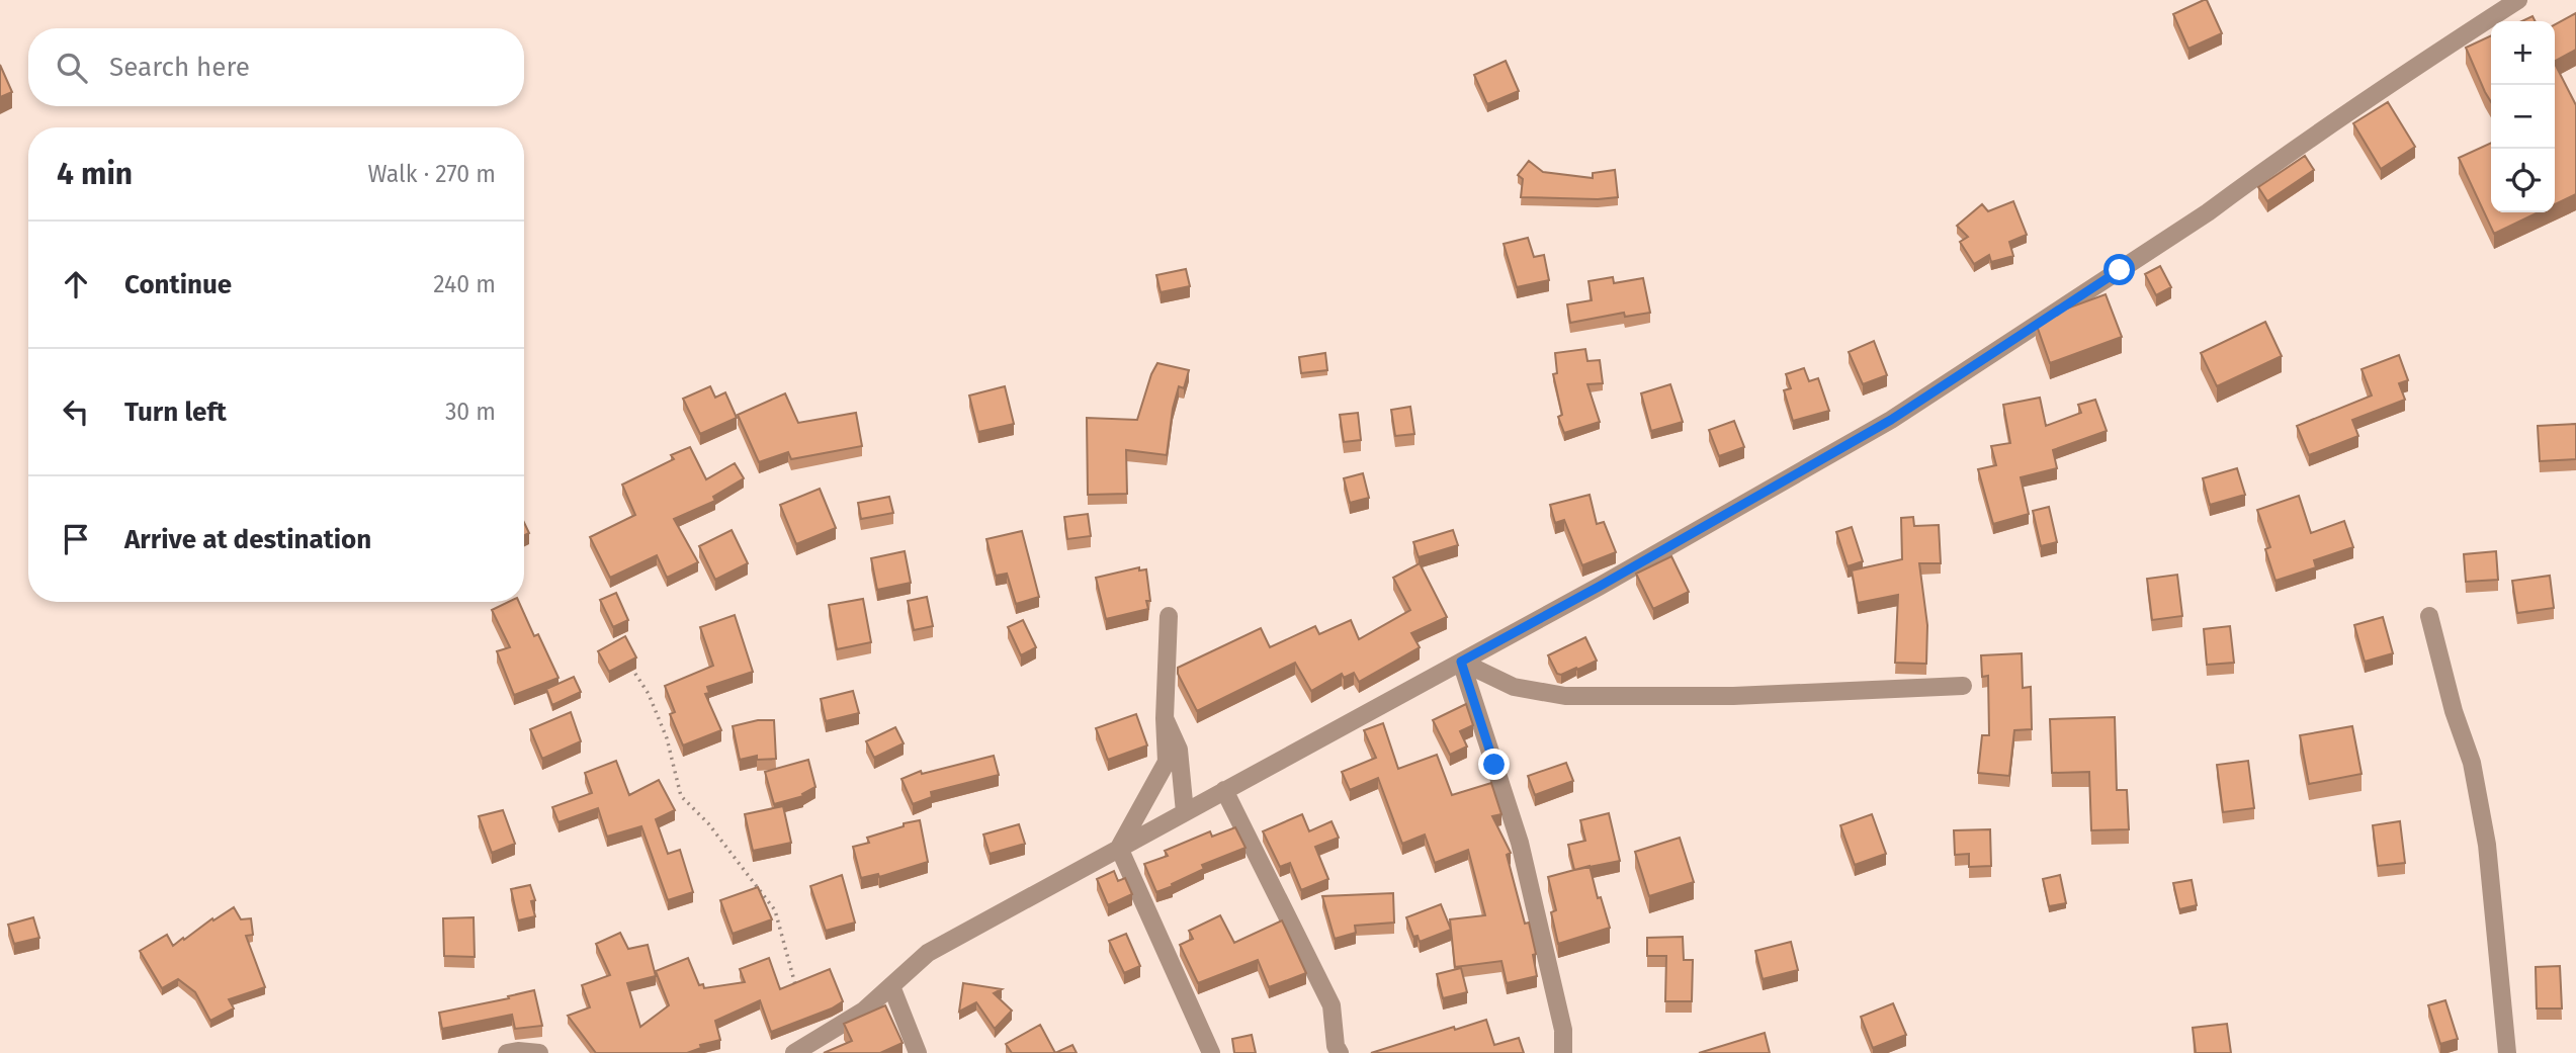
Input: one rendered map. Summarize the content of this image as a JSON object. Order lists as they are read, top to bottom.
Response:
{
  "page": {
    "map_buttons": ["+", "−"],
    "search": "Search here",
    "heading": ["4 min", "Walk · 270 m"],
    "list": [
      ["Continue", "240 m"],
      ["Turn left", "30 m"],
      "Arrive at destination"
    ]
  }
}
